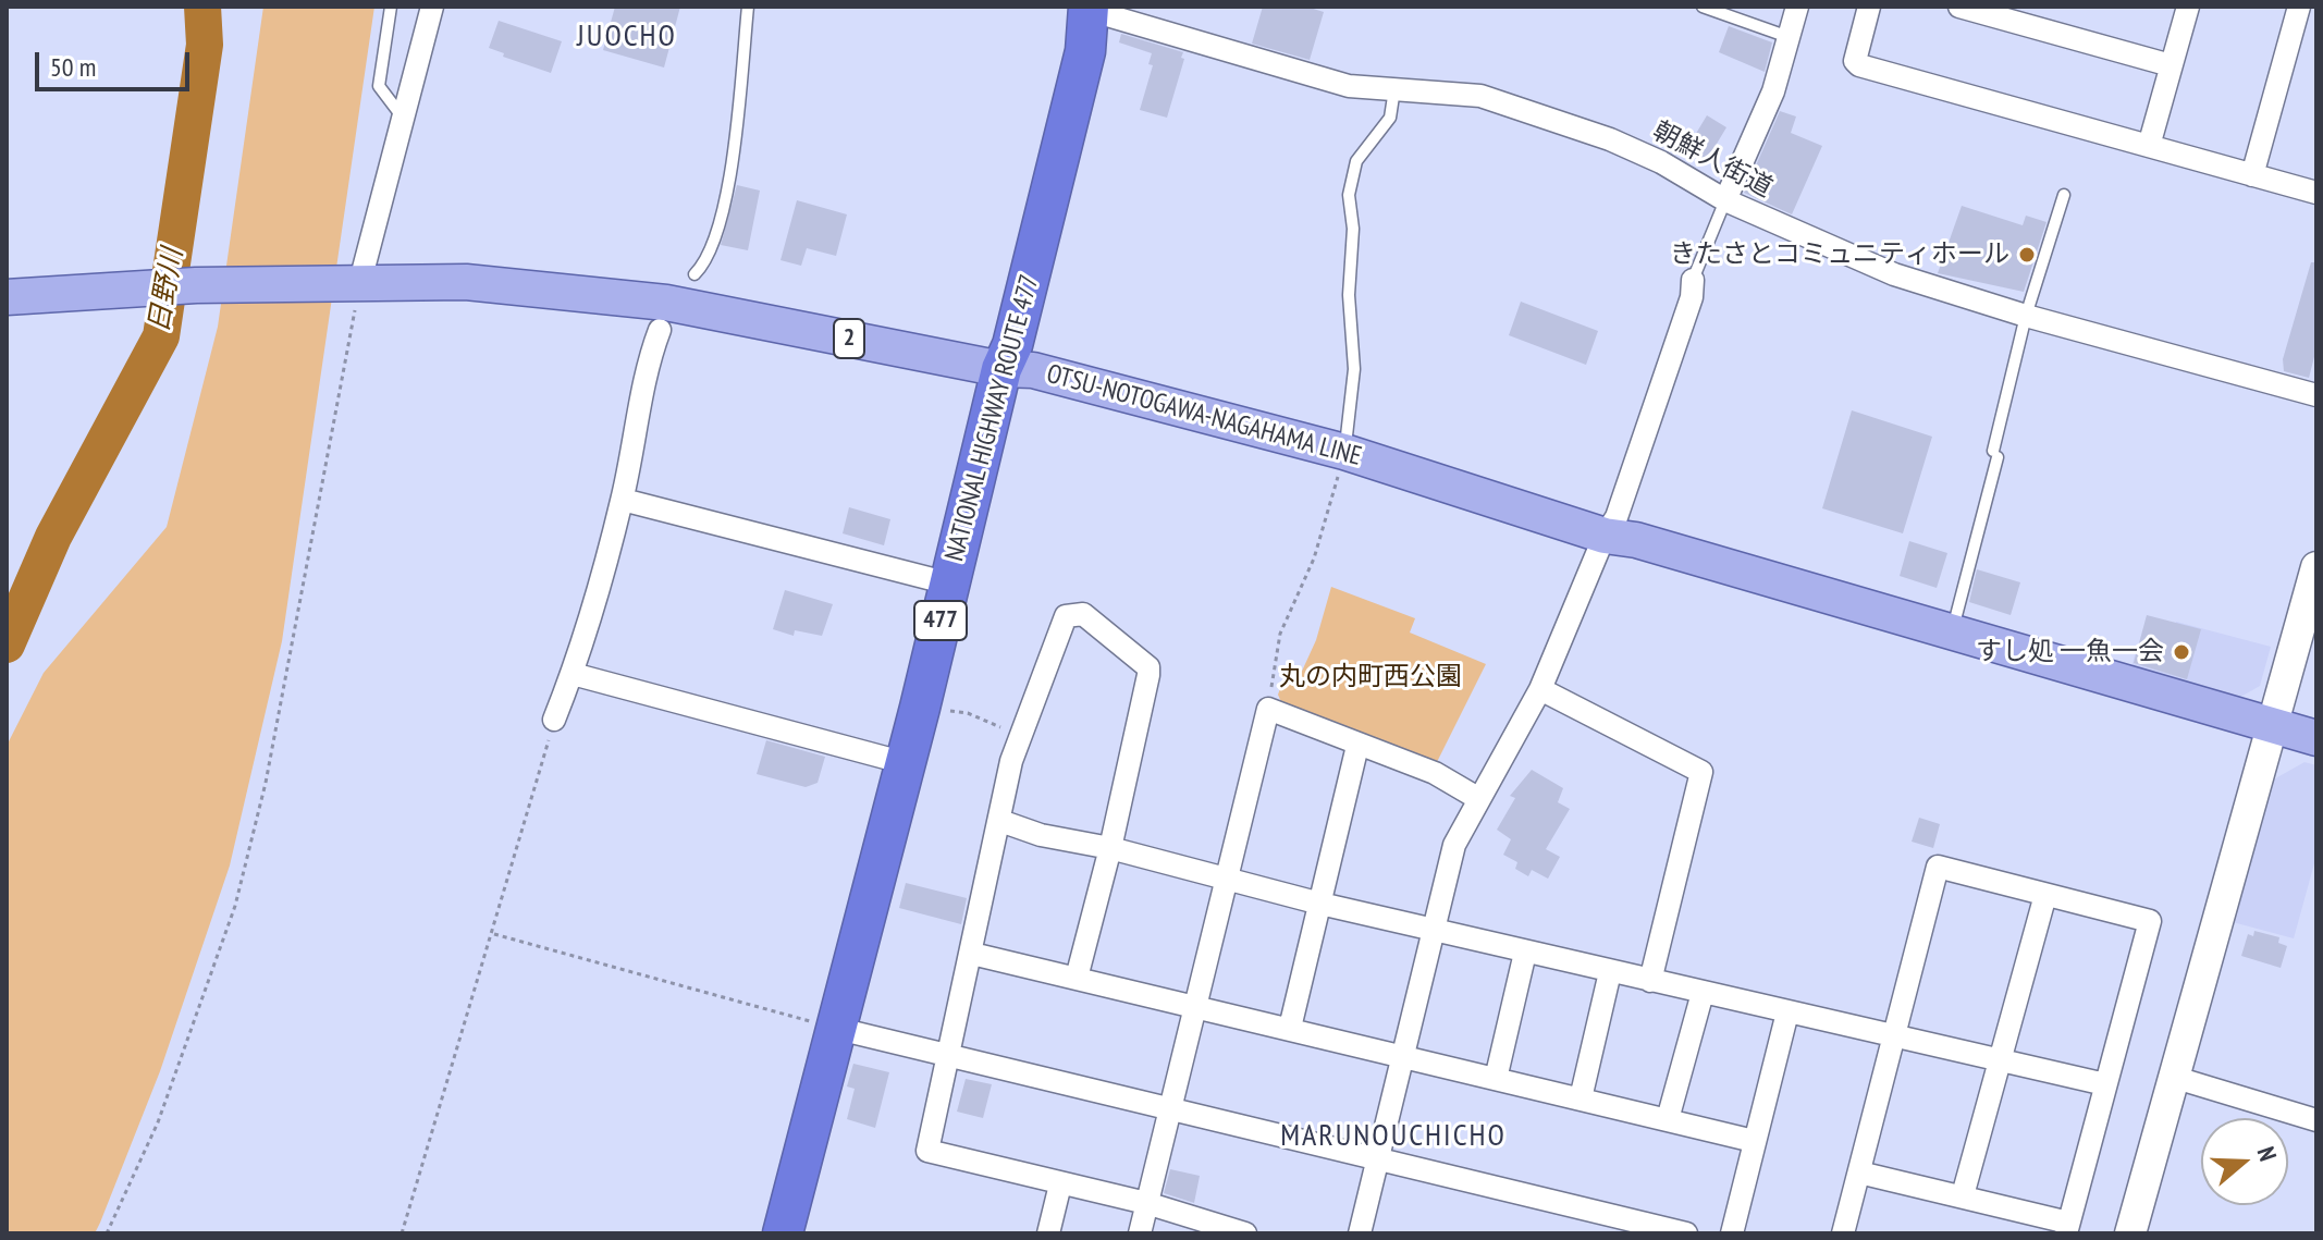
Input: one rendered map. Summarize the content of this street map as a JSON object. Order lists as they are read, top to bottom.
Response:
{
  "streets": {
    "highway": ["NATIONAL HIGHWAY ROUTE 477", "477"],
    "main road": ["2", "OTSU-NOTOGAWA-NAGAHAMA LINE"],
    "street": ["朝鮮人街道"]
  },
  "crossings": [
    ["朝鮮人街道", "NATIONAL HIGHWAY ROUTE 477"],
    ["OTSU-NOTOGAWA-NAGAHAMA LINE", "NATIONAL HIGHWAY ROUTE 477"]
  ],
  "districts": ["JUOCHO", "MARUNOUCHICHO"],
  "water": ["日野川"],
  "parks": ["丸の内町西公園"],
  "places": ["きたさとコミュニティホール", "すし処 一魚一会"],
  "scale_bar": "50 m",
  "north": "right"
}
